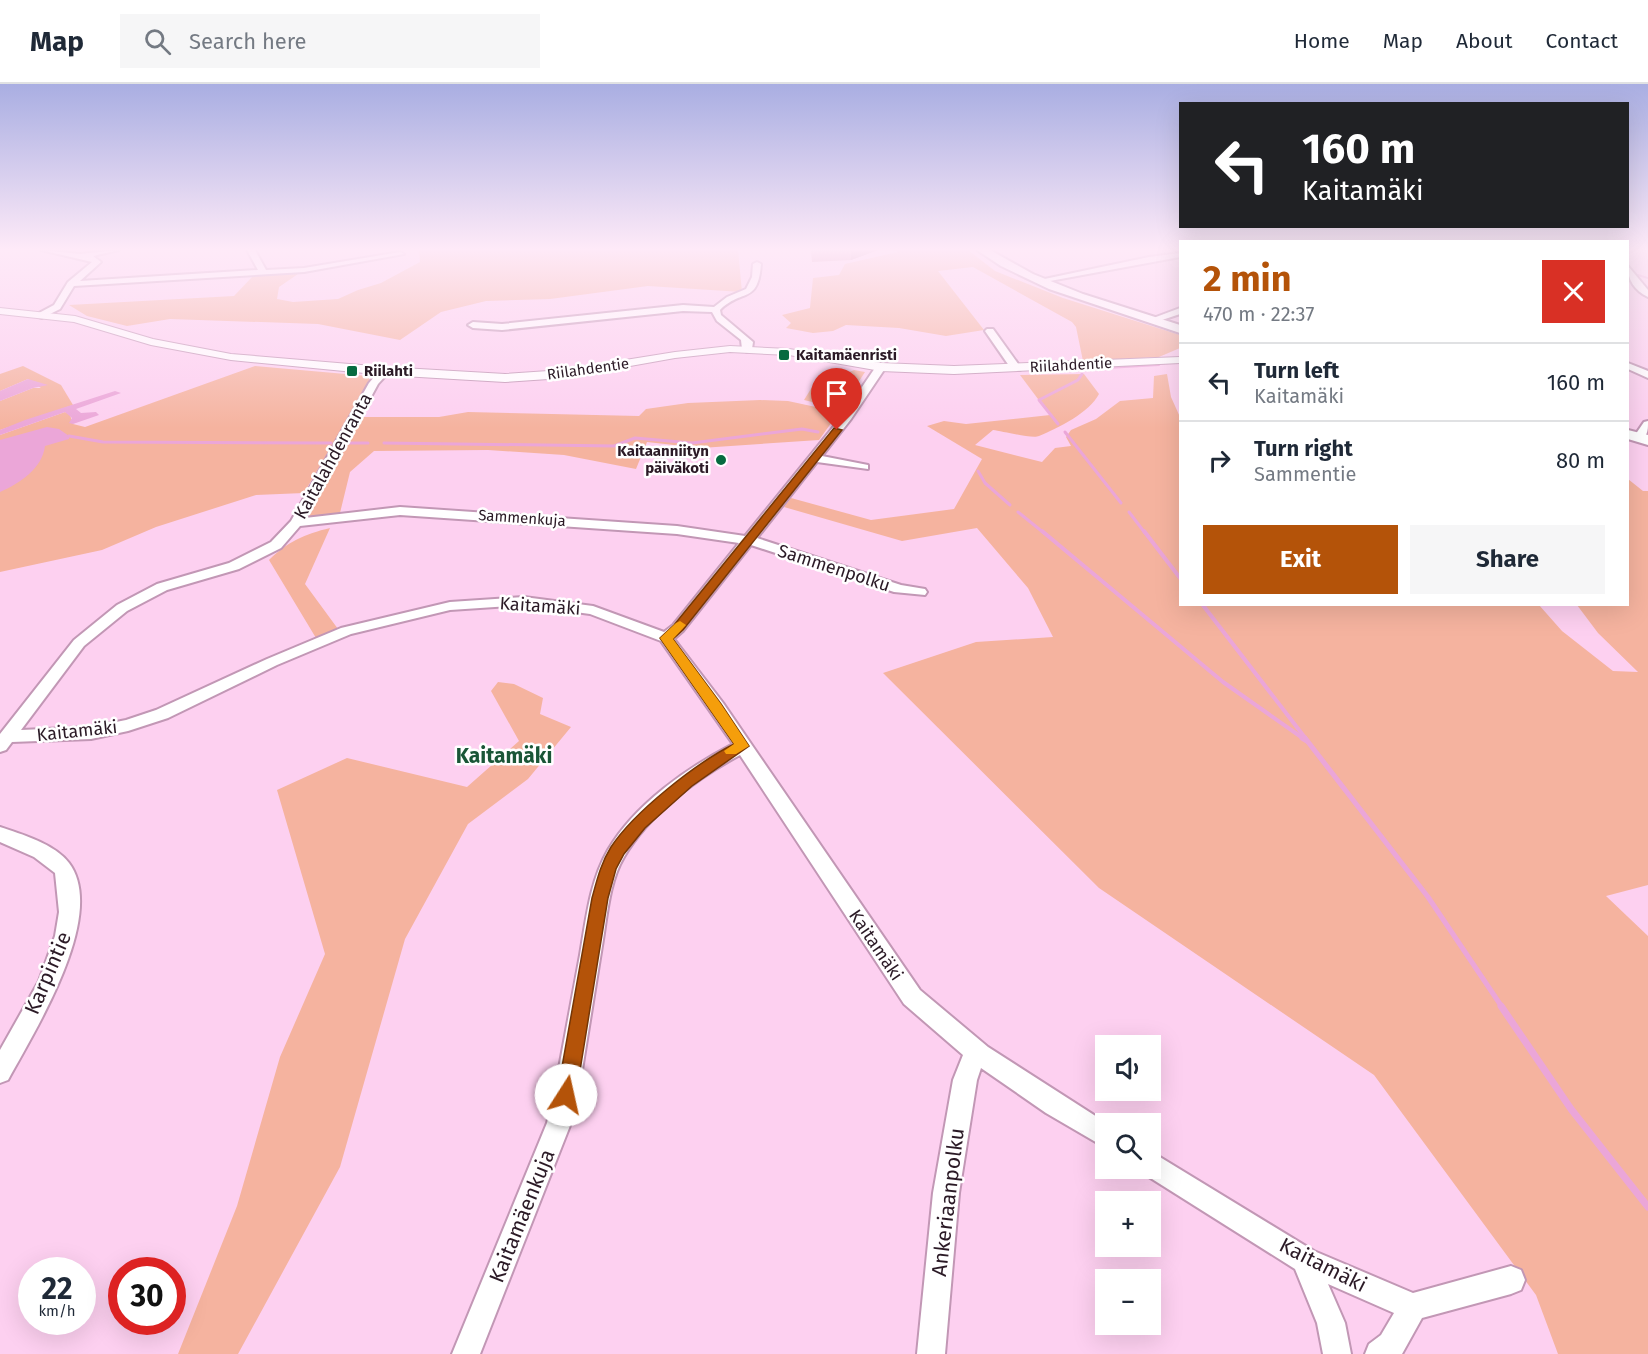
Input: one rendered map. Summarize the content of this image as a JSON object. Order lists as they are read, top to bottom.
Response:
{
  "streets": {
    "street": [
      "Riilahdentie",
      "Kaitalahdenranta",
      "Sammenkuja",
      "Sammenpolku",
      "Kaitamäki",
      "Karpintie",
      "Ankeriaanpolku",
      "Kaitamäenkuja"
    ]
  },
  "crossings": [
    ["Riilahdentie", "Kaitalahdenranta"],
    ["Kaitalahdenranta", "Sammenkuja"],
    ["Kaitalahdenranta", "Kaitamäki"],
    ["Sammenkuja", "Sammenpolku"],
    ["Kaitamäki", "Ankeriaanpolku"],
    ["Kaitamäki", "Kaitamäenkuja"]
  ],
  "districts": ["Kaitamäki"],
  "places": {
    "transit": ["Kaitamäenristi", "Riilahti"],
    "other": ["Kaitaanniityn päiväkoti"]
  },
  "page": {
    "header": "Map",
    "search": "Search here",
    "nav": [
      "Home",
      "Map",
      "About",
      "Contact"
    ],
    "turn": ["160 m", "Kaitamäki"],
    "heading": ["2 min", "470 m · 22:37"],
    "list": [
      {
        "name": "Turn left",
        "note": "Kaitamäki",
        "value": "160 m"
      },
      {
        "name": "Turn right",
        "note": "Sammentie",
        "value": "80 m"
      }
    ],
    "buttons": ["Exit", "Share"],
    "map_buttons": ["+", "−"],
    "speed": "22 km/h",
    "limit": "30"
  }
}
